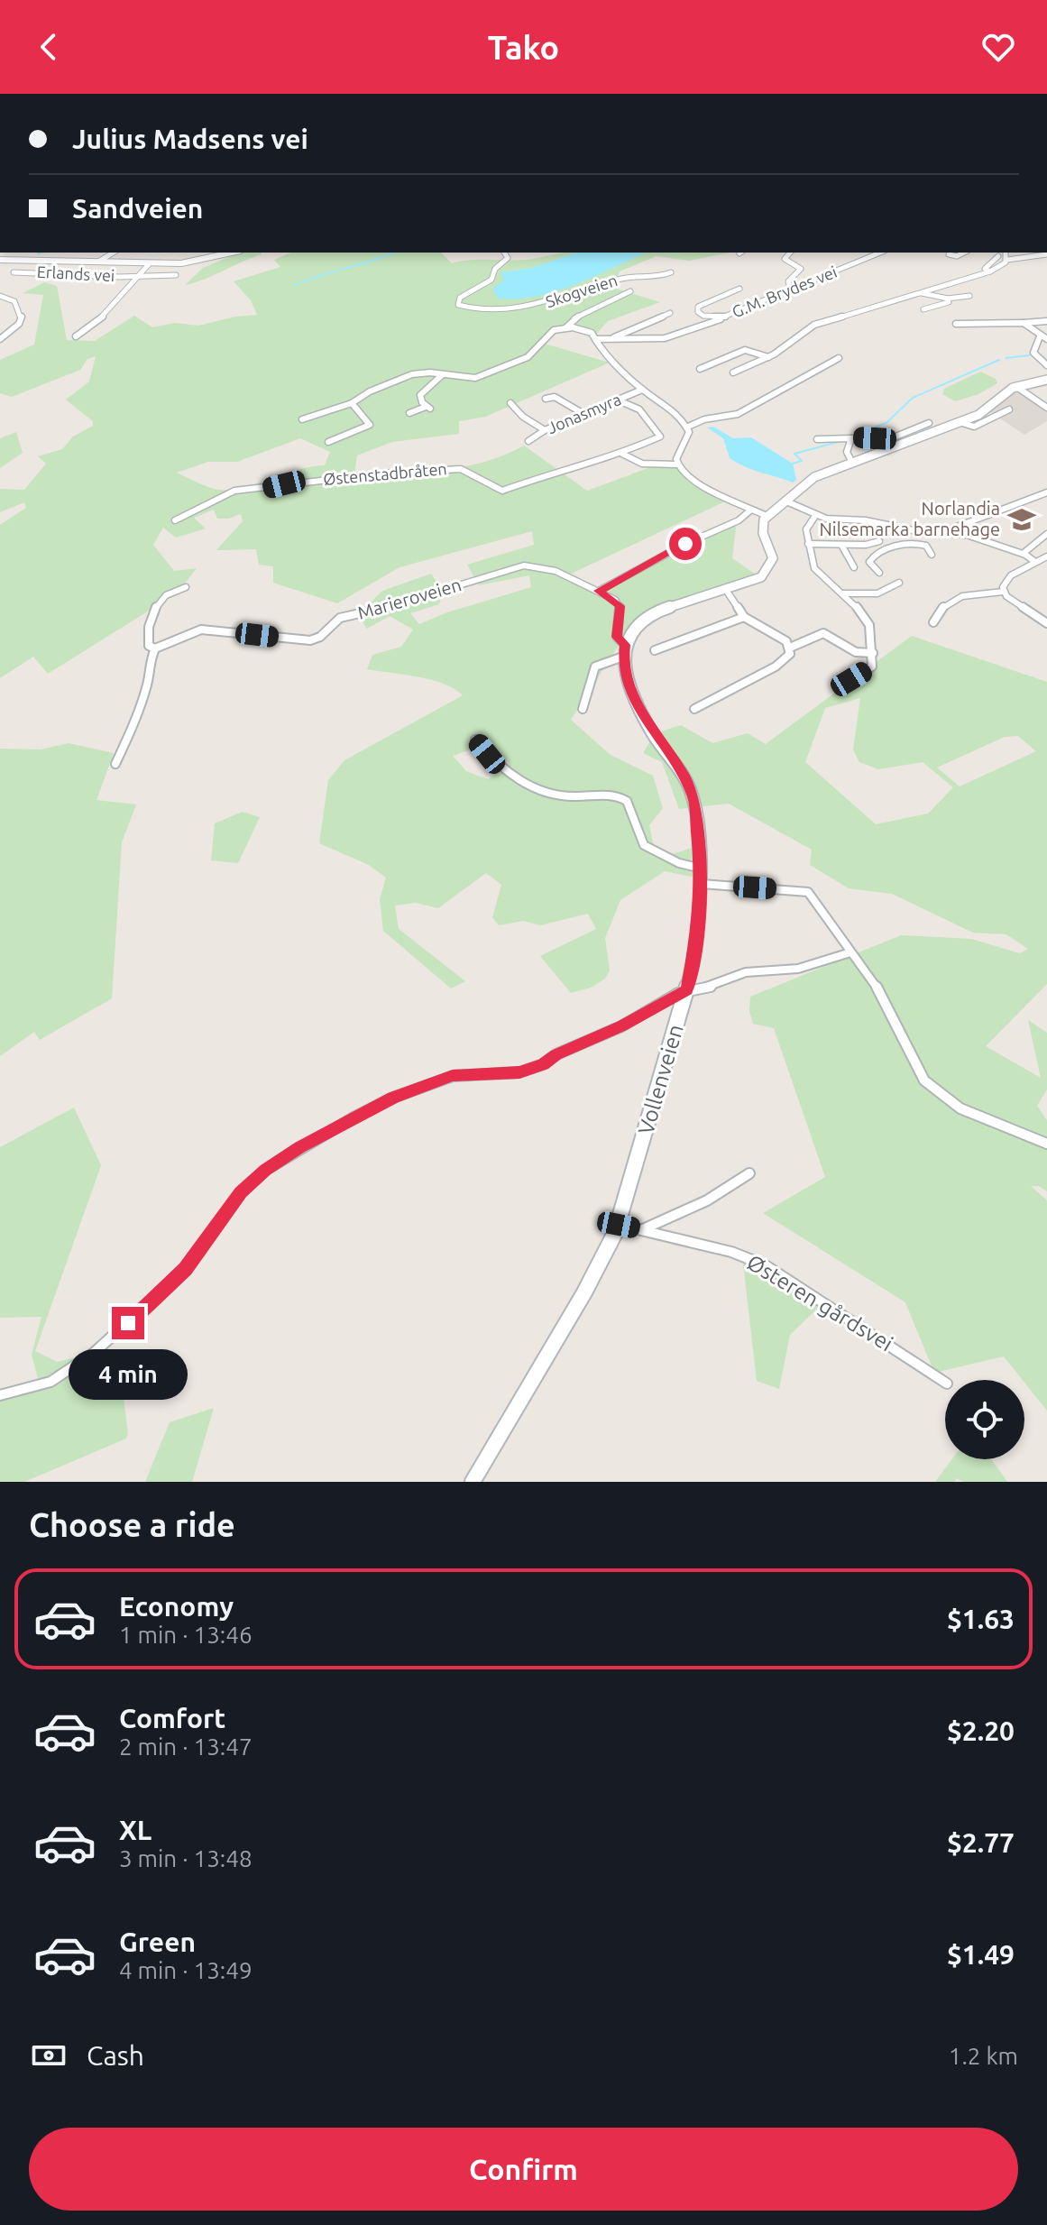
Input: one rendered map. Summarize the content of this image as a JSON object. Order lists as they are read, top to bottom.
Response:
{
  "streets": {
    "main road": ["Vollenveien"],
    "street": [
      "Erlands vei",
      "Skogveien",
      "G.M. Brydes vei",
      "Jonasmyra",
      "Østenstadbråten",
      "Marieroveien",
      "Østeren gårdsvei"
    ]
  },
  "crossings": [
    ["G.M. Brydes vei", "Jonasmyra"],
    ["Jonasmyra", "Østenstadbråten"],
    ["Marieroveien", "Vollenveien"],
    ["Vollenveien", "Østeren gårdsvei"]
  ],
  "places": {
    "school or university": ["Norlandia Nilsemarka barnehage"]
  },
  "page": {
    "header": "Tako",
    "banner": ["Julius Madsens vei", "Sandveien"],
    "bubble": "4 min",
    "heading": "Choose a ride",
    "list": [
      {
        "name": "Economy",
        "note": "1 min · 13:46",
        "value": "$1.63"
      },
      {
        "name": "Comfort",
        "note": "2 min · 13:47",
        "value": "$2.20"
      },
      {
        "name": "XL",
        "note": "3 min · 13:48",
        "value": "$2.77"
      },
      {
        "name": "Green",
        "note": "4 min · 13:49",
        "value": "$1.49"
      }
    ],
    "pay": ["Cash", "1.2 km"],
    "buttons": "Confirm"
  }
}
